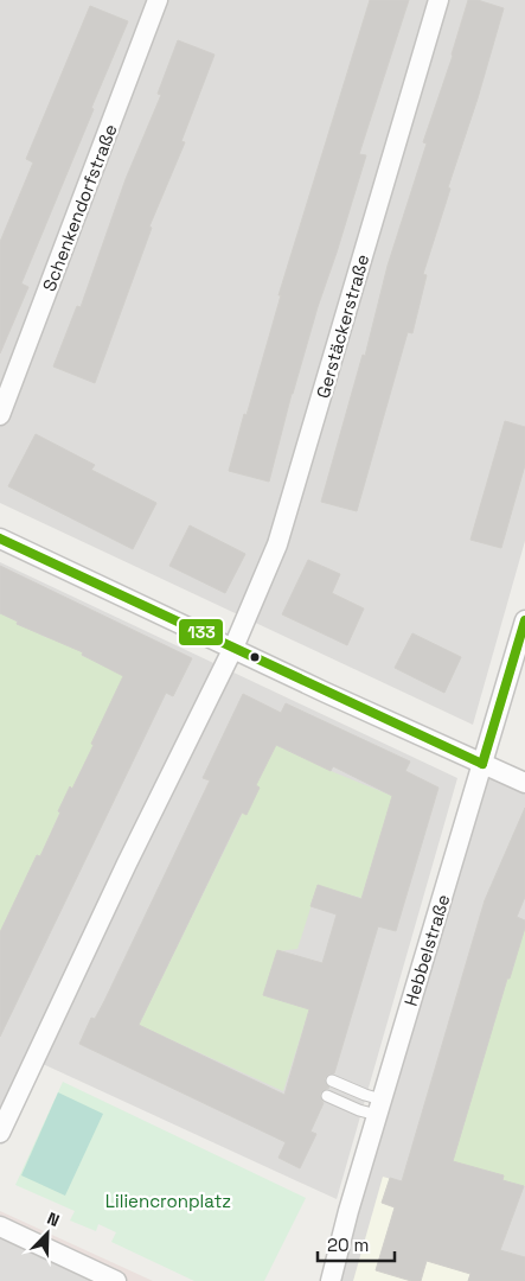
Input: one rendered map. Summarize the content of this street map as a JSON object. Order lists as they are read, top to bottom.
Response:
{
  "streets": {
    "street": ["Schenkendorfstraße", "Gerstäckerstraße", "Hebbelstraße"]
  },
  "parks": ["Liliencronplatz"],
  "lines": ["transit line 133"],
  "scale_bar": "20 m",
  "north": "top right"
}
